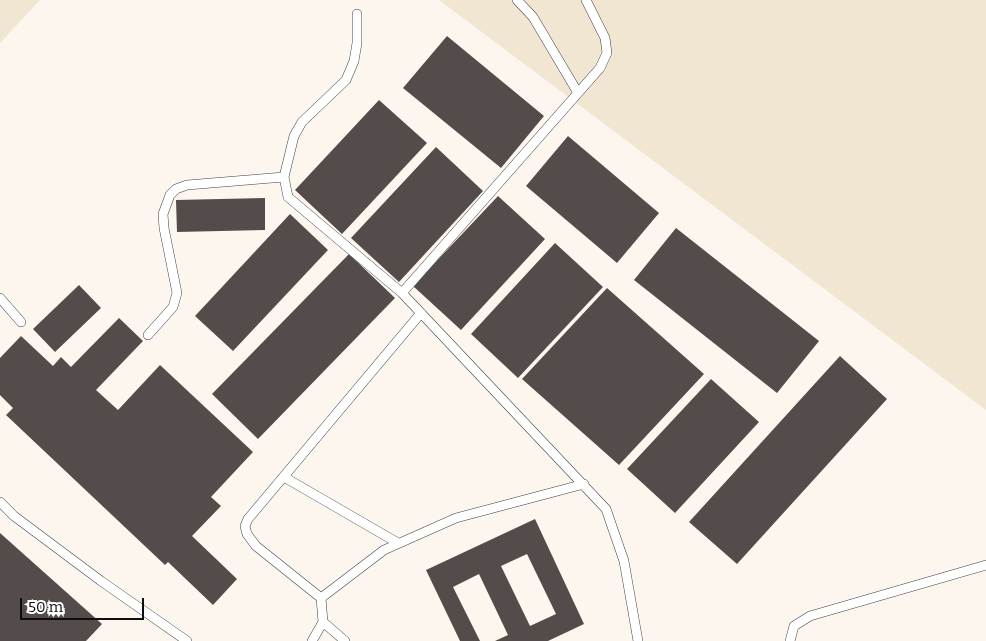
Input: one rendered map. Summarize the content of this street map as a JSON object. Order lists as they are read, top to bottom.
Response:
{
  "scale_bar": "50 m"
}
